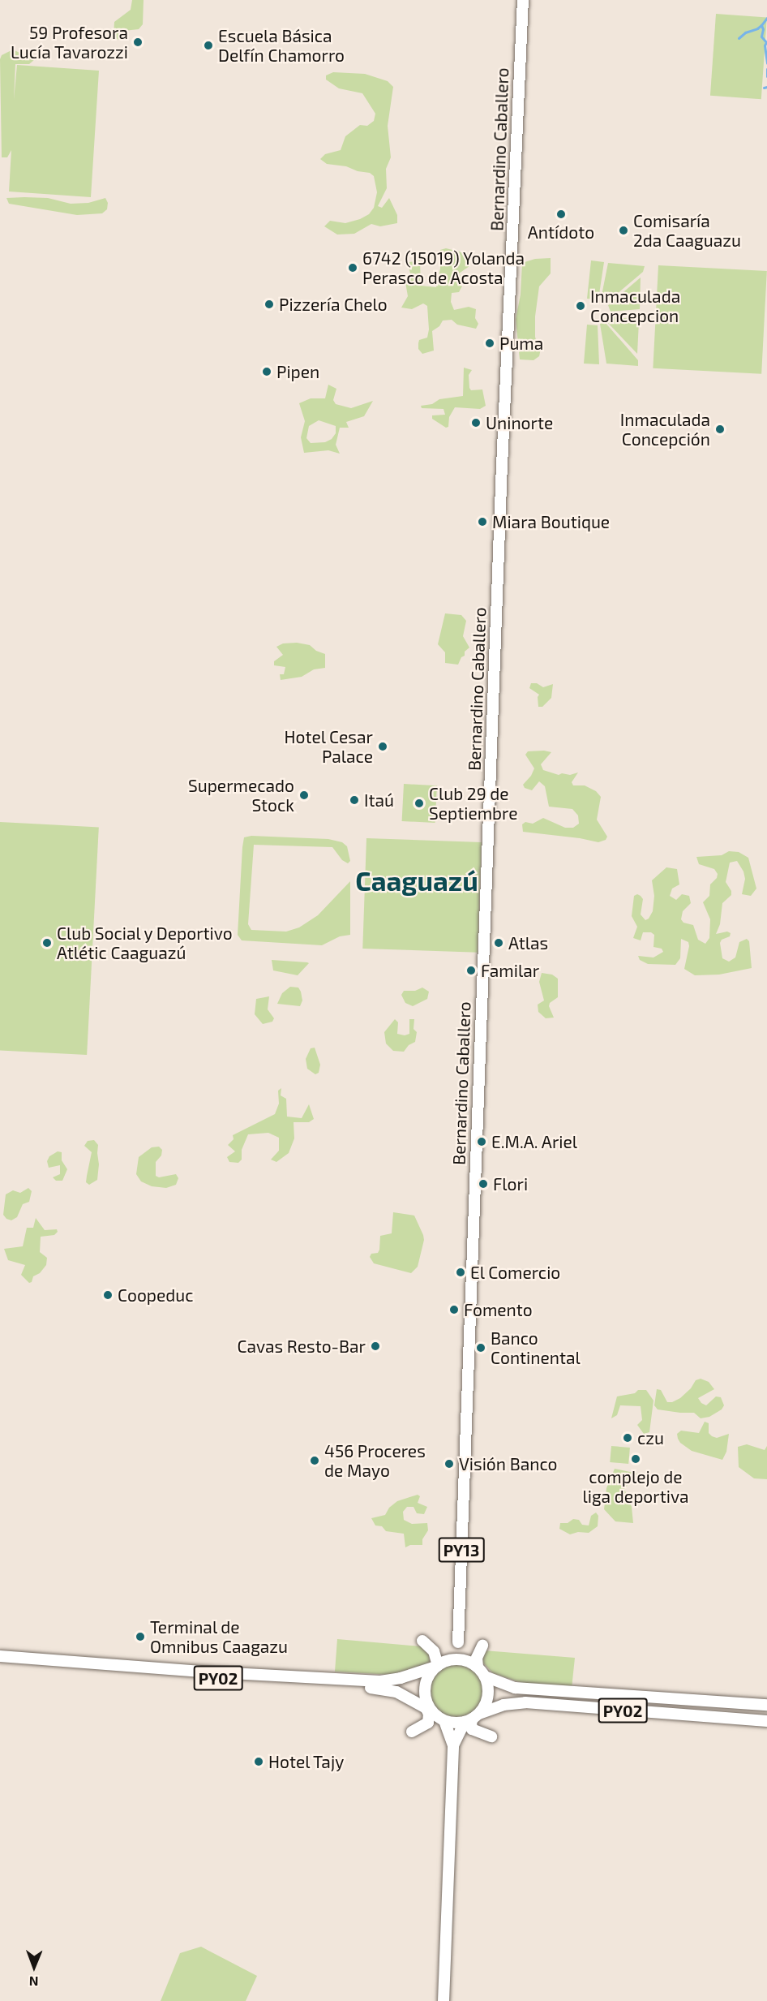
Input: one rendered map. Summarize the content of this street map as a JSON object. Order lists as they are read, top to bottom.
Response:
{
  "streets": {
    "main road": ["Bernardino Caballero", "PY13", "PY02"]
  },
  "districts": ["Caaguazú"],
  "places": [
    "59 Profesora Lucía Tavarozzi",
    "Escuela Básica Delfín Chamorro",
    "Antídoto",
    "Comisaría 2da Caaguazu",
    "6742 (15019) Yolanda Perasco de Acosta",
    "Pizzería Chelo",
    "Inmaculada Concepcion",
    "Puma",
    "Pipen",
    "Uninorte",
    "Inmaculada Concepción",
    "Miara Boutique",
    "Hotel Cesar Palace",
    "Supermecado Stock",
    "Itaú",
    "Club 29 de Septiembre",
    "Club Social y Deportivo Atlétic Caaguazú",
    "Atlas",
    "Familar",
    "E.M.A. Ariel",
    "Flori",
    "El Comercio",
    "Coopeduc",
    "Fomento",
    "Cavas Resto-Bar",
    "Banco Continental",
    "czu",
    "complejo de liga deportiva",
    "456 Proceres de Mayo",
    "Visión Banco",
    "Terminal de Omnibus Caagazu",
    "Hotel Tajy"
  ],
  "north": "bottom"
}
